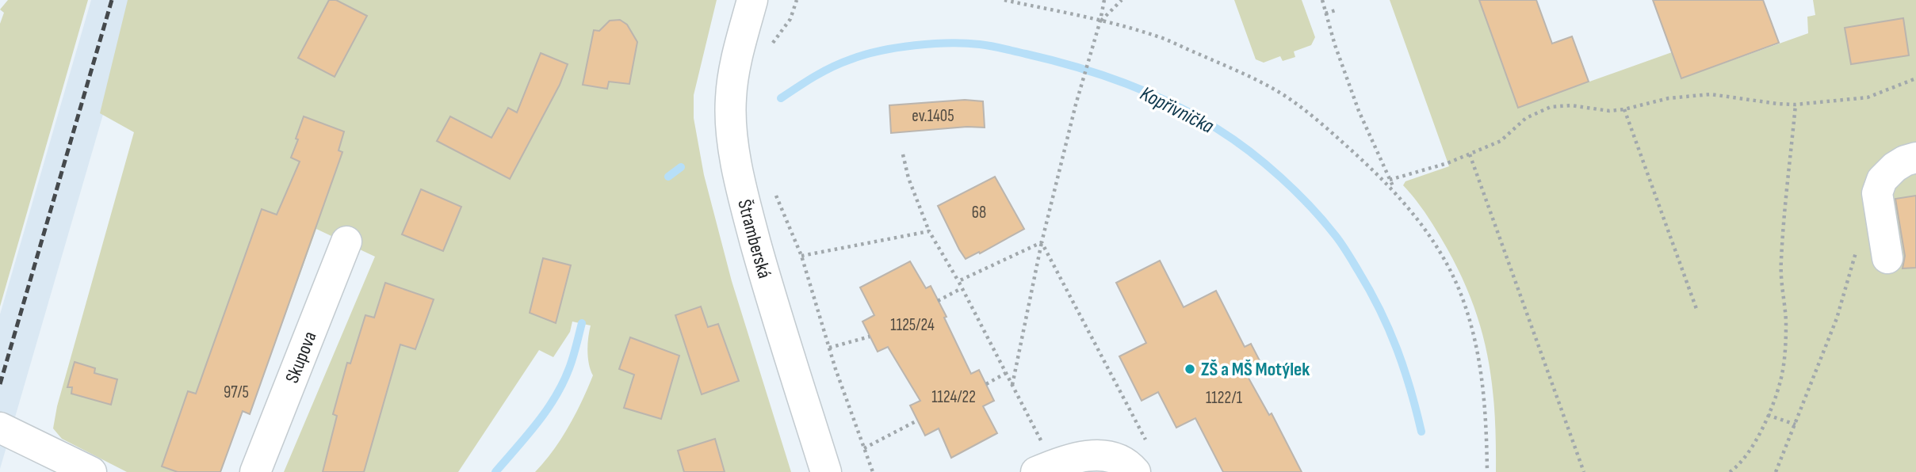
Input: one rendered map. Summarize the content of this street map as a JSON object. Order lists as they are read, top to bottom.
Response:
{
  "streets": {
    "street": ["Štramberská", "Skupova"]
  },
  "water": ["Kopřivnička"],
  "places": ["ZŠ a MŠ Motýlek"],
  "house_numbers": [
    "ev.1405",
    "68",
    "1125/24",
    "97/5",
    "1124/22",
    "1122/1"
  ]
}
